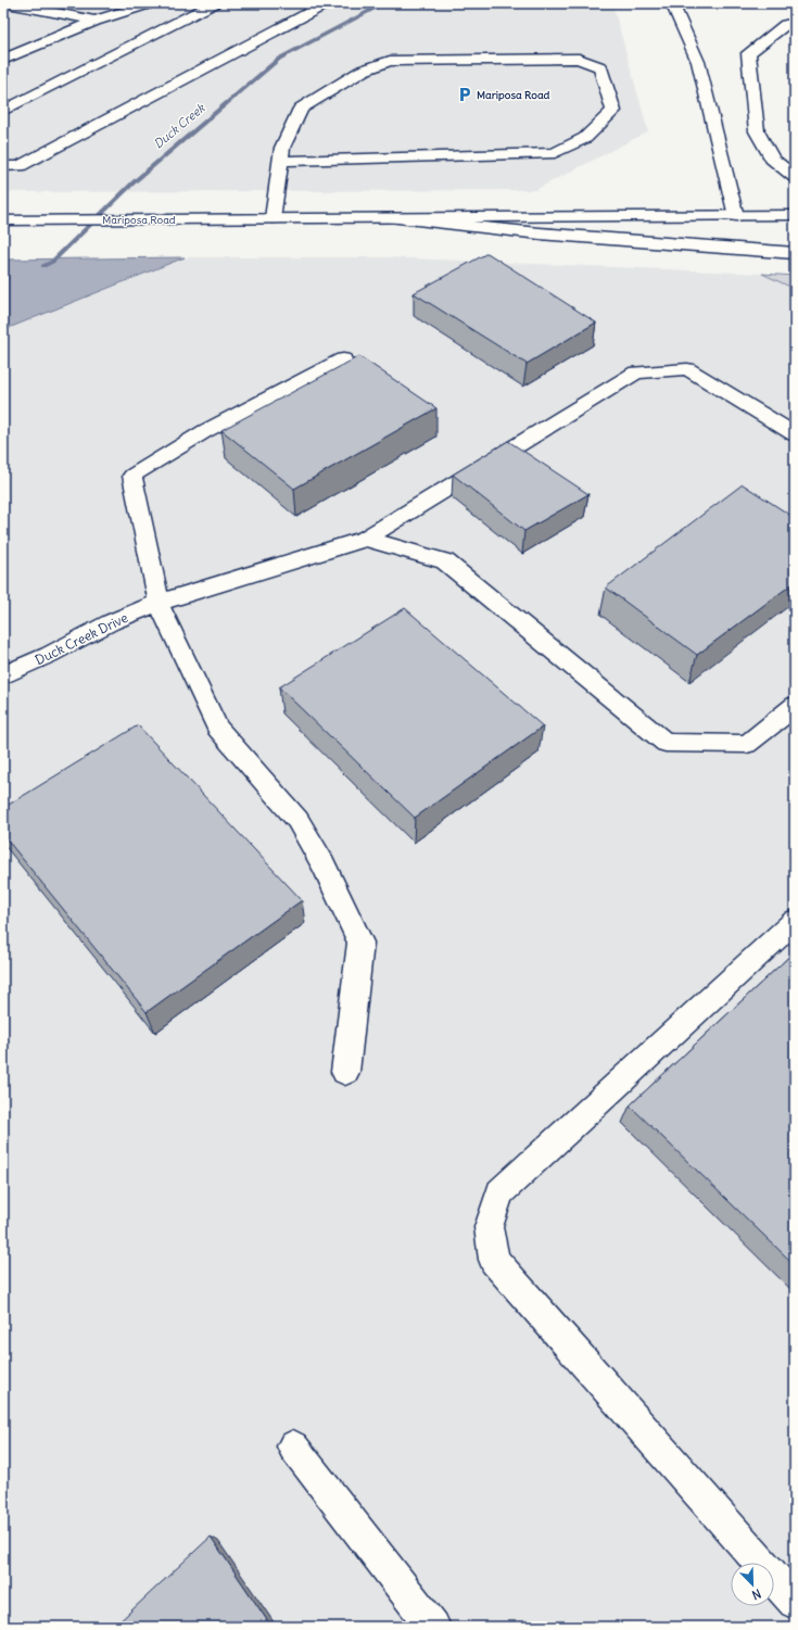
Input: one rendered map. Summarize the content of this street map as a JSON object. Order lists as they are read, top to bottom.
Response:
{
  "streets": {
    "main road": ["Mariposa Road", "Duck Creek Drive"]
  },
  "water": ["Duck Creek"],
  "places": {
    "parking": ["Mariposa Road"]
  },
  "north": "bottom right"
}
